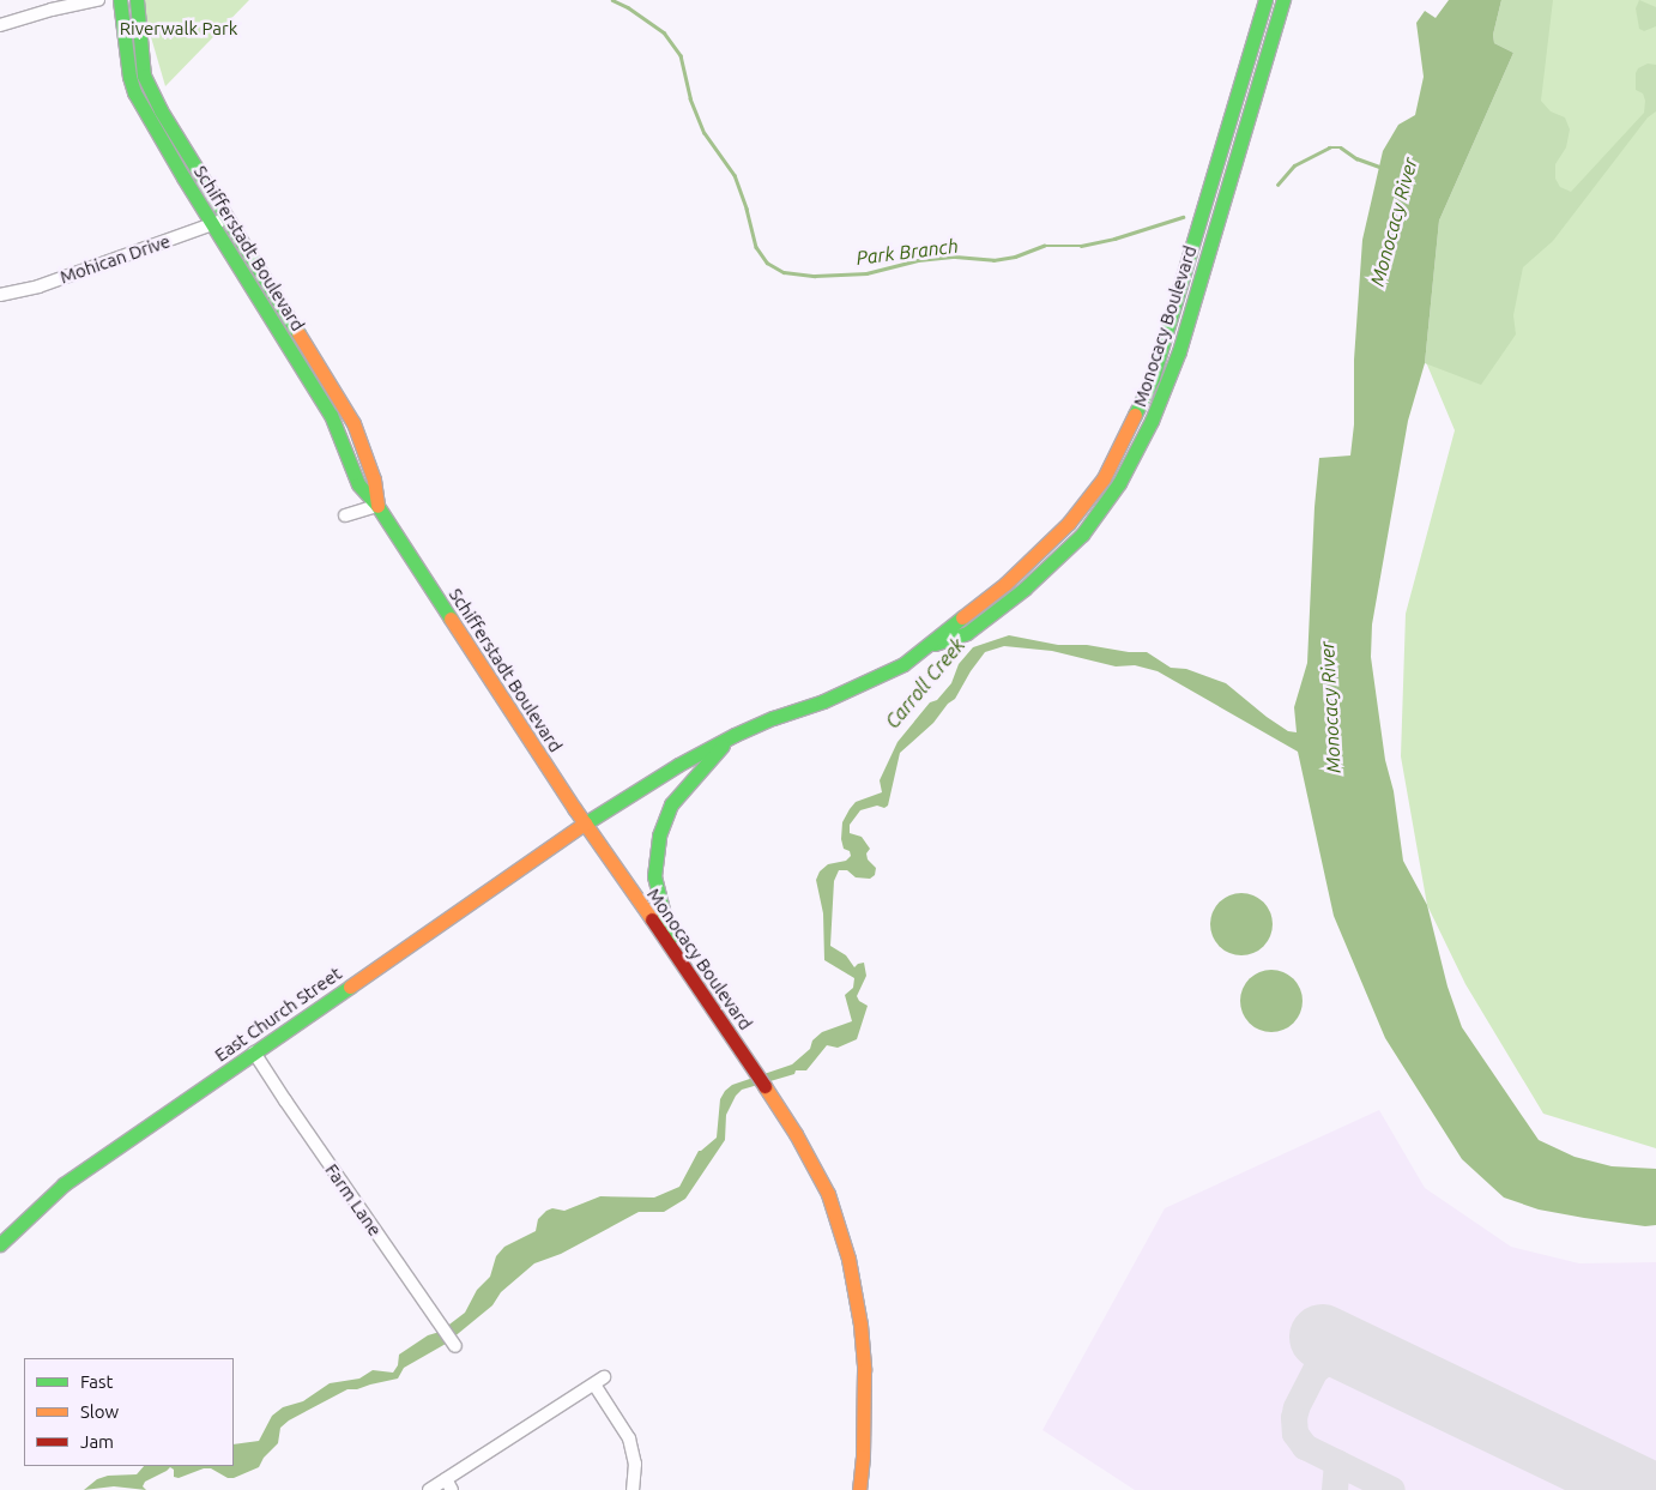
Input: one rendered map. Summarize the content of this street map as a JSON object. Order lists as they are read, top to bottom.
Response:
{
  "streets": {
    "main road": ["Schifferstadt Boulevard", "Monocacy Boulevard", "East Church Street"],
    "street": ["Mohican Drive", "Farm Lane"]
  },
  "crossings": [
    ["Schifferstadt Boulevard", "Mohican Drive"],
    ["Schifferstadt Boulevard", "Monocacy Boulevard"],
    ["Schifferstadt Boulevard", "East Church Street"],
    ["Monocacy Boulevard", "East Church Street"],
    ["East Church Street", "Farm Lane"]
  ],
  "water": ["Monocacy River", "Park Branch", "Carroll Creek"],
  "parks": ["Riverwalk Park"],
  "legend": ["Fast", "Slow", "Jam"]
}
